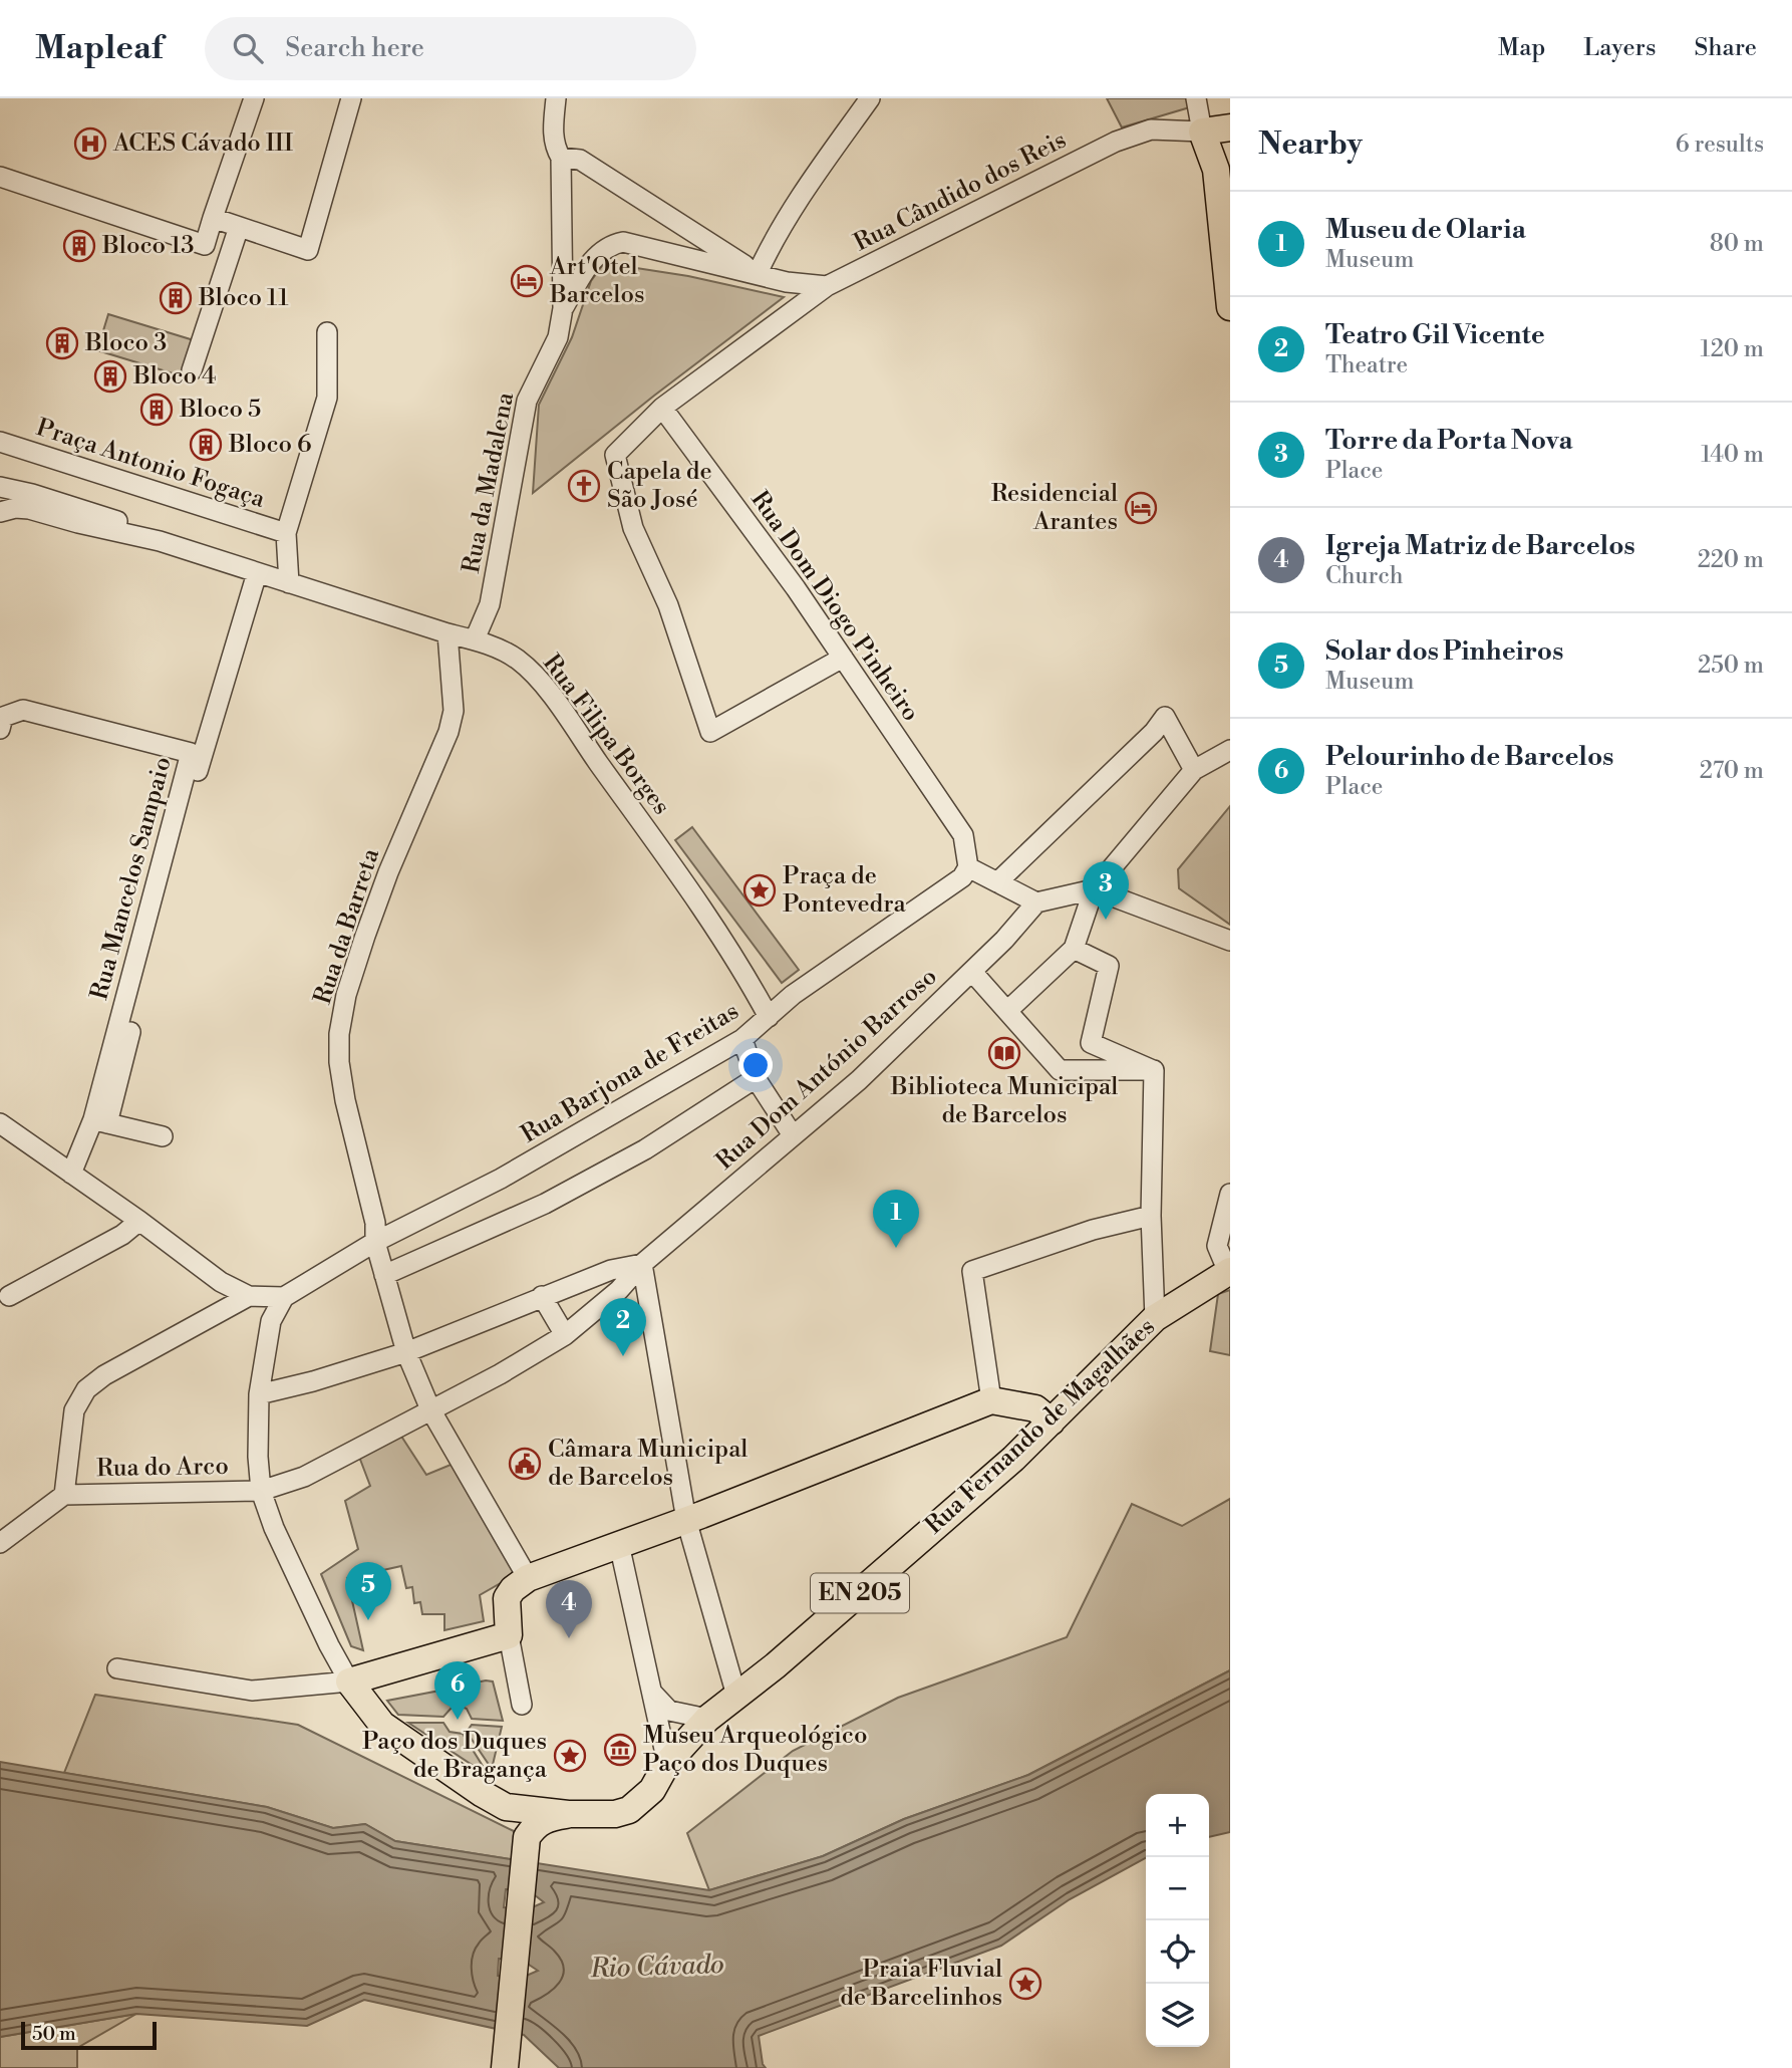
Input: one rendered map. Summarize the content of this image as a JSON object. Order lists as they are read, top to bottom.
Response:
{
  "streets": {
    "main road": ["Rua Fernando de Magalhães", "EN 205"],
    "street": [
      "Rua Cândido dos Reis",
      "Praça Antonio Fogaça",
      "Rua da Madalena",
      "Rua Dom Diogo Pinheiro",
      "Rua Filipa Borges",
      "Rua Mancelos Sampaio",
      "Rua da Barreta",
      "Rua Dom António Barroso",
      "Rua Barjona de Freitas",
      "Rua do Arco"
    ]
  },
  "crossings": [
    ["Rua Cândido dos Reis", "Rua Dom Diogo Pinheiro"],
    ["Rua da Madalena", "Rua Filipa Borges"],
    ["Rua Dom Diogo Pinheiro", "Rua Barjona de Freitas"],
    ["Rua Filipa Borges", "Rua da Barreta"],
    ["Rua Filipa Borges", "Rua Barjona de Freitas"],
    ["Rua da Barreta", "Rua Dom António Barroso"],
    ["Rua da Barreta", "Rua Barjona de Freitas"],
    ["Rua da Barreta", "Rua do Arco"],
    ["Rua Dom António Barroso", "Rua do Arco"],
    ["Rua Barjona de Freitas", "Rua Fernando de Magalhães"],
    ["Rua Fernando de Magalhães", "Rua do Arco"],
    ["Rua Fernando de Magalhães", "EN 205"]
  ],
  "water": ["Rio Cávado"],
  "places": {
    "hospital": ["ACES Cávado III"],
    "building": [
      "Bloco 13",
      "Bloco 11",
      "Bloco 3",
      "Bloco 4",
      "Bloco 5",
      "Bloco 6"
    ],
    "hotel": ["Art'Otel Barcelos", "Residencial Arantes"],
    "church": ["Capela de São José"],
    "place": ["Praça de Pontevedra", "Paço dos Duques de Bragança", "Praia Fluvial de Barcelinhos"],
    "library": ["Biblioteca Municipal de Barcelos"],
    "public building": ["Câmara Municipal de Barcelos"],
    "museum": ["Museu Arqueológico Paço dos Duques"]
  },
  "scale_bar": "50 m",
  "page": {
    "header": "Mapleaf",
    "search": "Search here",
    "nav": ["Map", "Layers", "Share"],
    "heading": ["Nearby", "6 results"],
    "list": [
      {
        "mark": "1",
        "name": "Museu de Olaria",
        "note": "Museum",
        "value": "80 m"
      },
      {
        "mark": "2",
        "name": "Teatro Gil Vicente",
        "note": "Theatre",
        "value": "120 m"
      },
      {
        "mark": "3",
        "name": "Torre da Porta Nova",
        "note": "Place",
        "value": "140 m"
      },
      {
        "mark": "4",
        "name": "Igreja Matriz de Barcelos",
        "note": "Church",
        "value": "220 m"
      },
      {
        "mark": "5",
        "name": "Solar dos Pinheiros",
        "note": "Museum",
        "value": "250 m"
      },
      {
        "mark": "6",
        "name": "Pelourinho de Barcelos",
        "note": "Place",
        "value": "270 m"
      }
    ],
    "pins": [
      "3",
      "1",
      "2",
      "5",
      "4",
      "6"
    ],
    "map_buttons": ["+", "−"],
    "scale": "50 m"
  }
}
